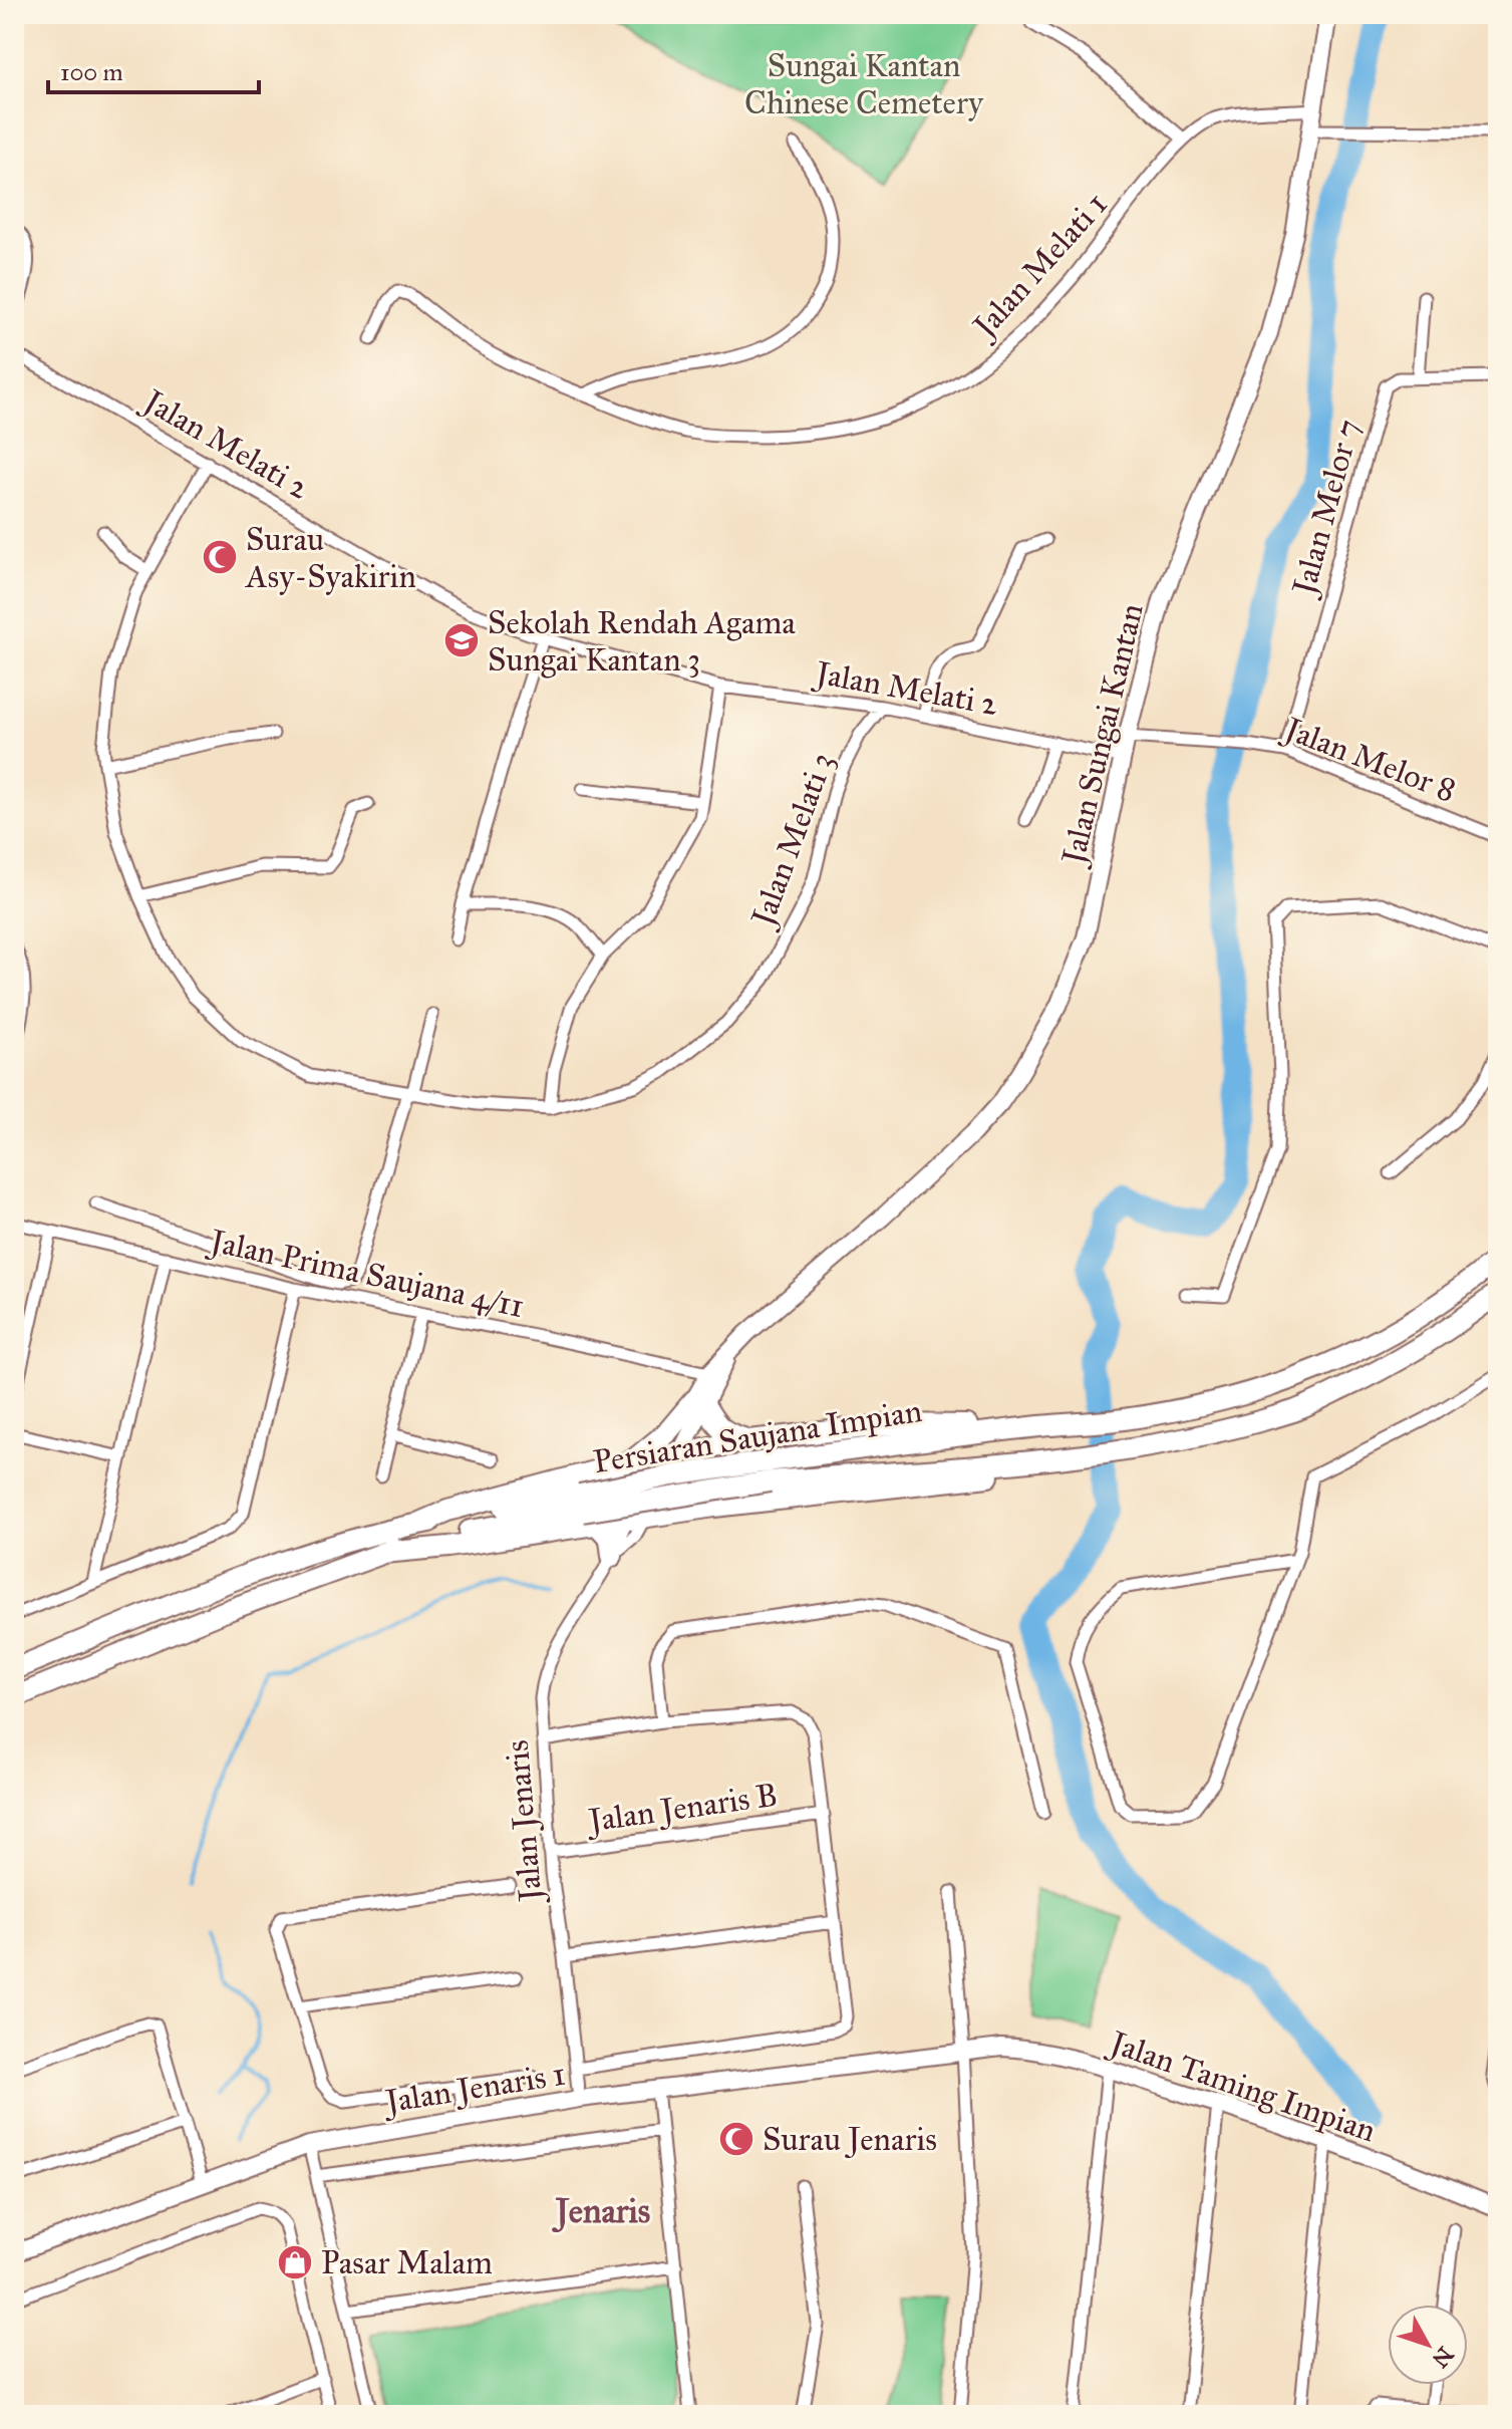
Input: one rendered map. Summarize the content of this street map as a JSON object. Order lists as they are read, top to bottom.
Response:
{
  "streets": {
    "highway": ["Persiaran Saujana Impian"],
    "main road": ["Jalan Sungai Kantan", "Jalan Taming Impian", "Jalan Jenaris 1"],
    "street": [
      "Jalan Melati 1",
      "Jalan Melati 2",
      "Jalan Melor 7",
      "Jalan Melor 8",
      "Jalan Melati 3",
      "Jalan Prima Saujana 4/11",
      "Jalan Jenaris B",
      "Jalan Jenaris"
    ]
  },
  "crossings": [
    ["Jalan Melati 1", "Jalan Sungai Kantan"],
    ["Jalan Melati 2", "Jalan Sungai Kantan"],
    ["Jalan Melati 2", "Jalan Melati 3"],
    ["Jalan Melor 7", "Jalan Melor 8"],
    ["Jalan Sungai Kantan", "Jalan Melor 8"],
    ["Jalan Sungai Kantan", "Jalan Prima Saujana 4/11"],
    ["Jalan Sungai Kantan", "Jalan Jenaris"],
    ["Jalan Jenaris B", "Jalan Jenaris"],
    ["Jalan Jenaris", "Jalan Jenaris 1"],
    ["Jalan Taming Impian", "Jalan Jenaris 1"]
  ],
  "districts": ["Jenaris"],
  "parks": ["Sungai Kantan Chinese Cemetery"],
  "places": {
    "mosque": ["Surau Asy-Syakirin", "Surau Jenaris"],
    "school or university": ["Sekolah Rendah Agama Sungai Kantan 3"],
    "shop": ["Pasar Malam"]
  },
  "scale_bar": "100 m",
  "north": "bottom right"
}
